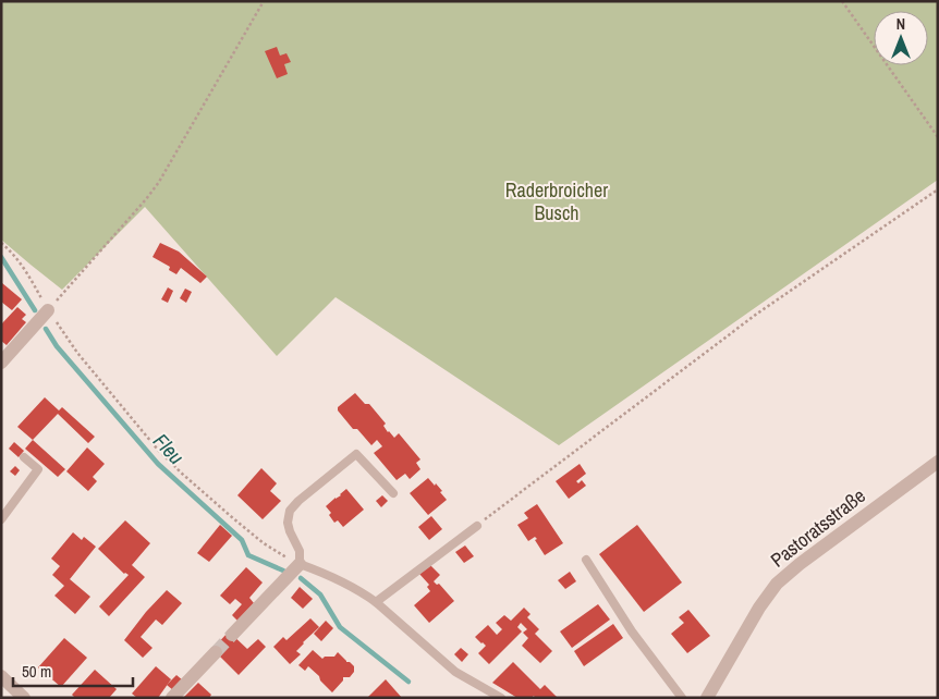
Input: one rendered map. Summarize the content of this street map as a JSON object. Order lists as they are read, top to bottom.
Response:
{
  "streets": {
    "street": ["Pastoratsstraße"]
  },
  "water": ["Fleu"],
  "parks": ["Raderbroicher Busch"],
  "scale_bar": "50 m",
  "north": "top"
}
